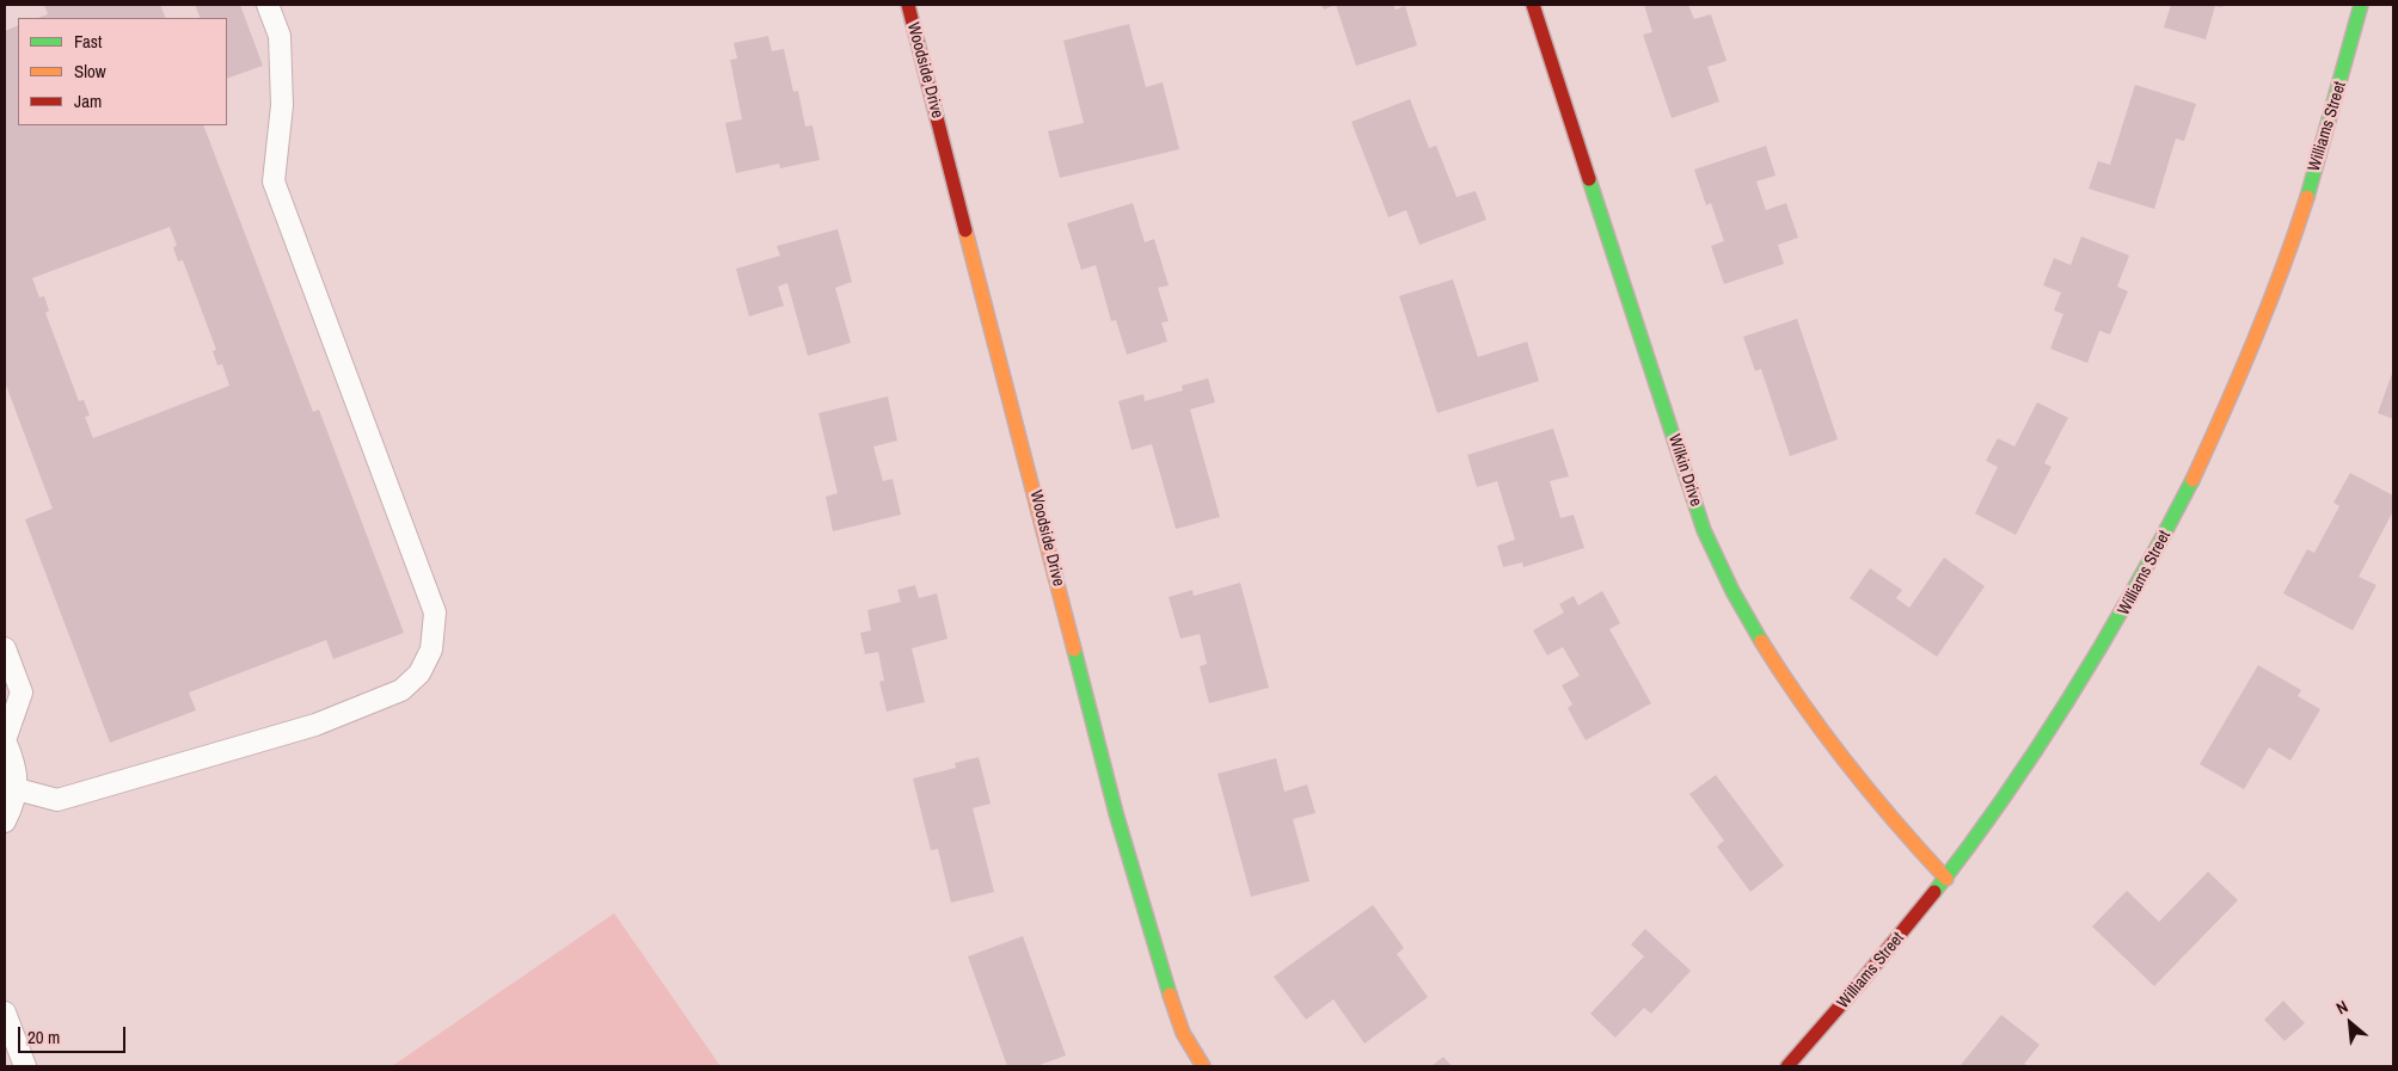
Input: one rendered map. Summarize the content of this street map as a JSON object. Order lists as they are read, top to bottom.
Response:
{
  "streets": {
    "street": ["Woodside Drive", "Williams Street", "Wilkin Drive"]
  },
  "crossings": [
    ["Williams Street", "Wilkin Drive"]
  ],
  "legend": ["Fast", "Slow", "Jam"],
  "scale_bar": "20 m",
  "north": "top left"
}
